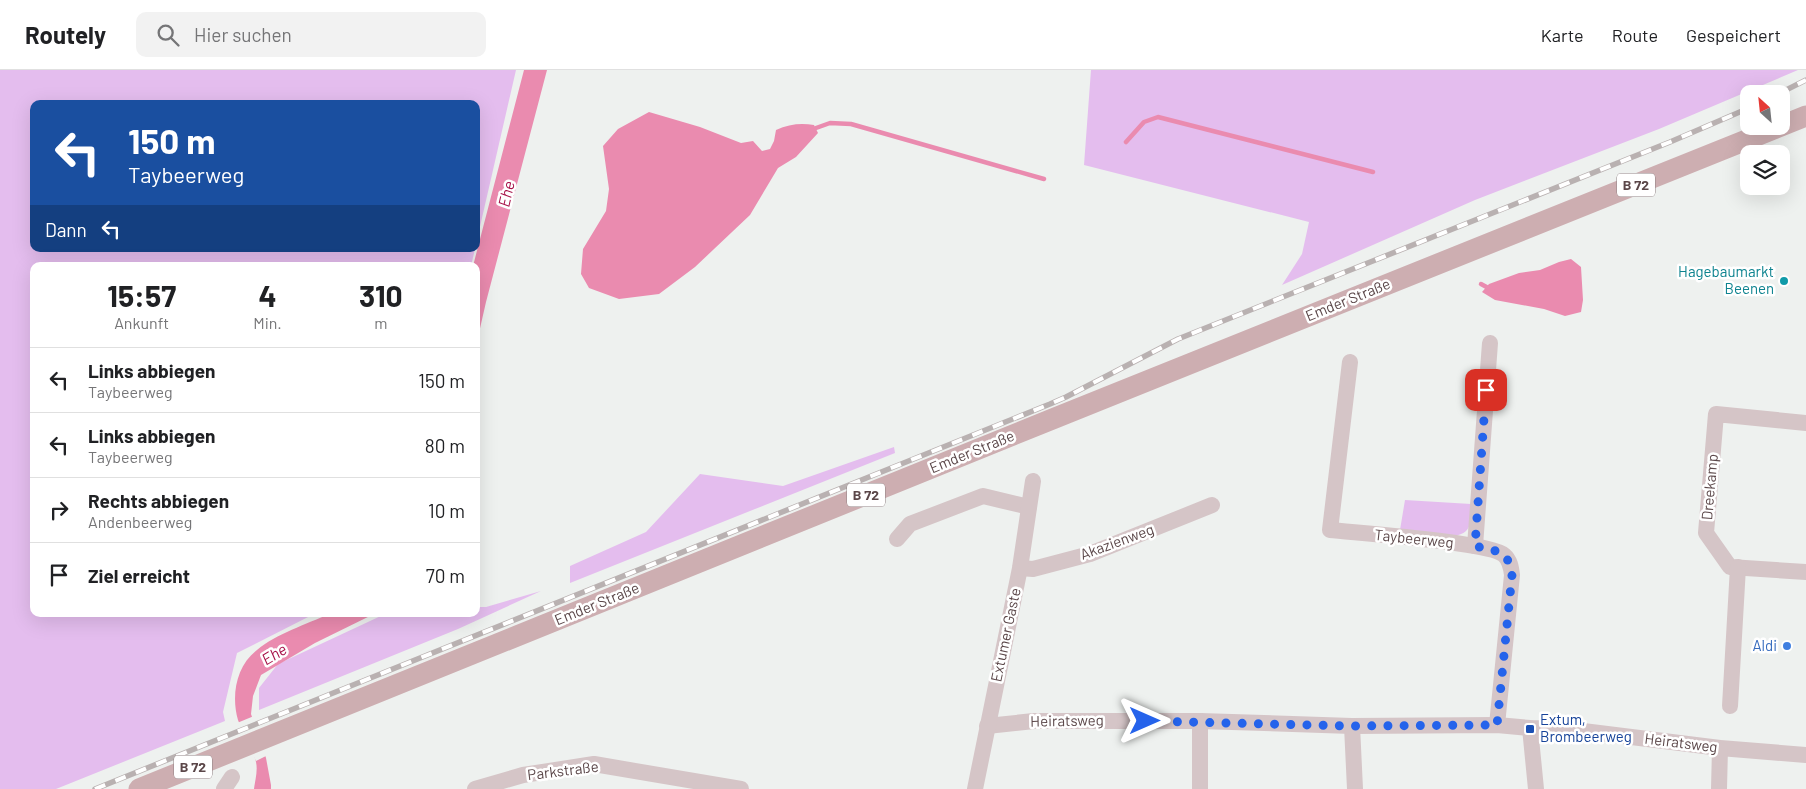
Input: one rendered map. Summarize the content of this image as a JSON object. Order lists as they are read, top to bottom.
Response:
{
  "streets": {
    "main road": ["B 72", "Emder Straße"],
    "street": [
      "Dreekamp",
      "Taybeerweg",
      "Akazienweg",
      "Extumer Gaste",
      "Heiratsweg",
      "Parkstraße"
    ]
  },
  "crossings": [
    ["Taybeerweg", "Heiratsweg"],
    ["Akazienweg", "Extumer Gaste"],
    ["Extumer Gaste", "Heiratsweg"]
  ],
  "water": ["Ehe"],
  "places": {
    "other": ["Hagebaumarkt Beenen", "Aldi"],
    "transit": ["Extum, Brombeerweg"]
  },
  "north": "top left",
  "page": {
    "header": "Routely",
    "search": "Hier suchen",
    "nav": ["Karte", "Route", "Gespeichert"],
    "turn": ["150 m", "Taybeerweg"],
    "then": "Dann",
    "eta": [
      "15:57",
      "Ankunft",
      "4",
      "Min.",
      "310",
      "m"
    ],
    "list": [
      {
        "name": "Links abbiegen",
        "note": "Taybeerweg",
        "value": "150 m"
      },
      {
        "name": "Links abbiegen",
        "note": "Taybeerweg",
        "value": "80 m"
      },
      {
        "name": "Rechts abbiegen",
        "note": "Andenbeerweg",
        "value": "10 m"
      },
      {
        "name": "Ziel erreicht",
        "value": "70 m"
      }
    ]
  }
}
